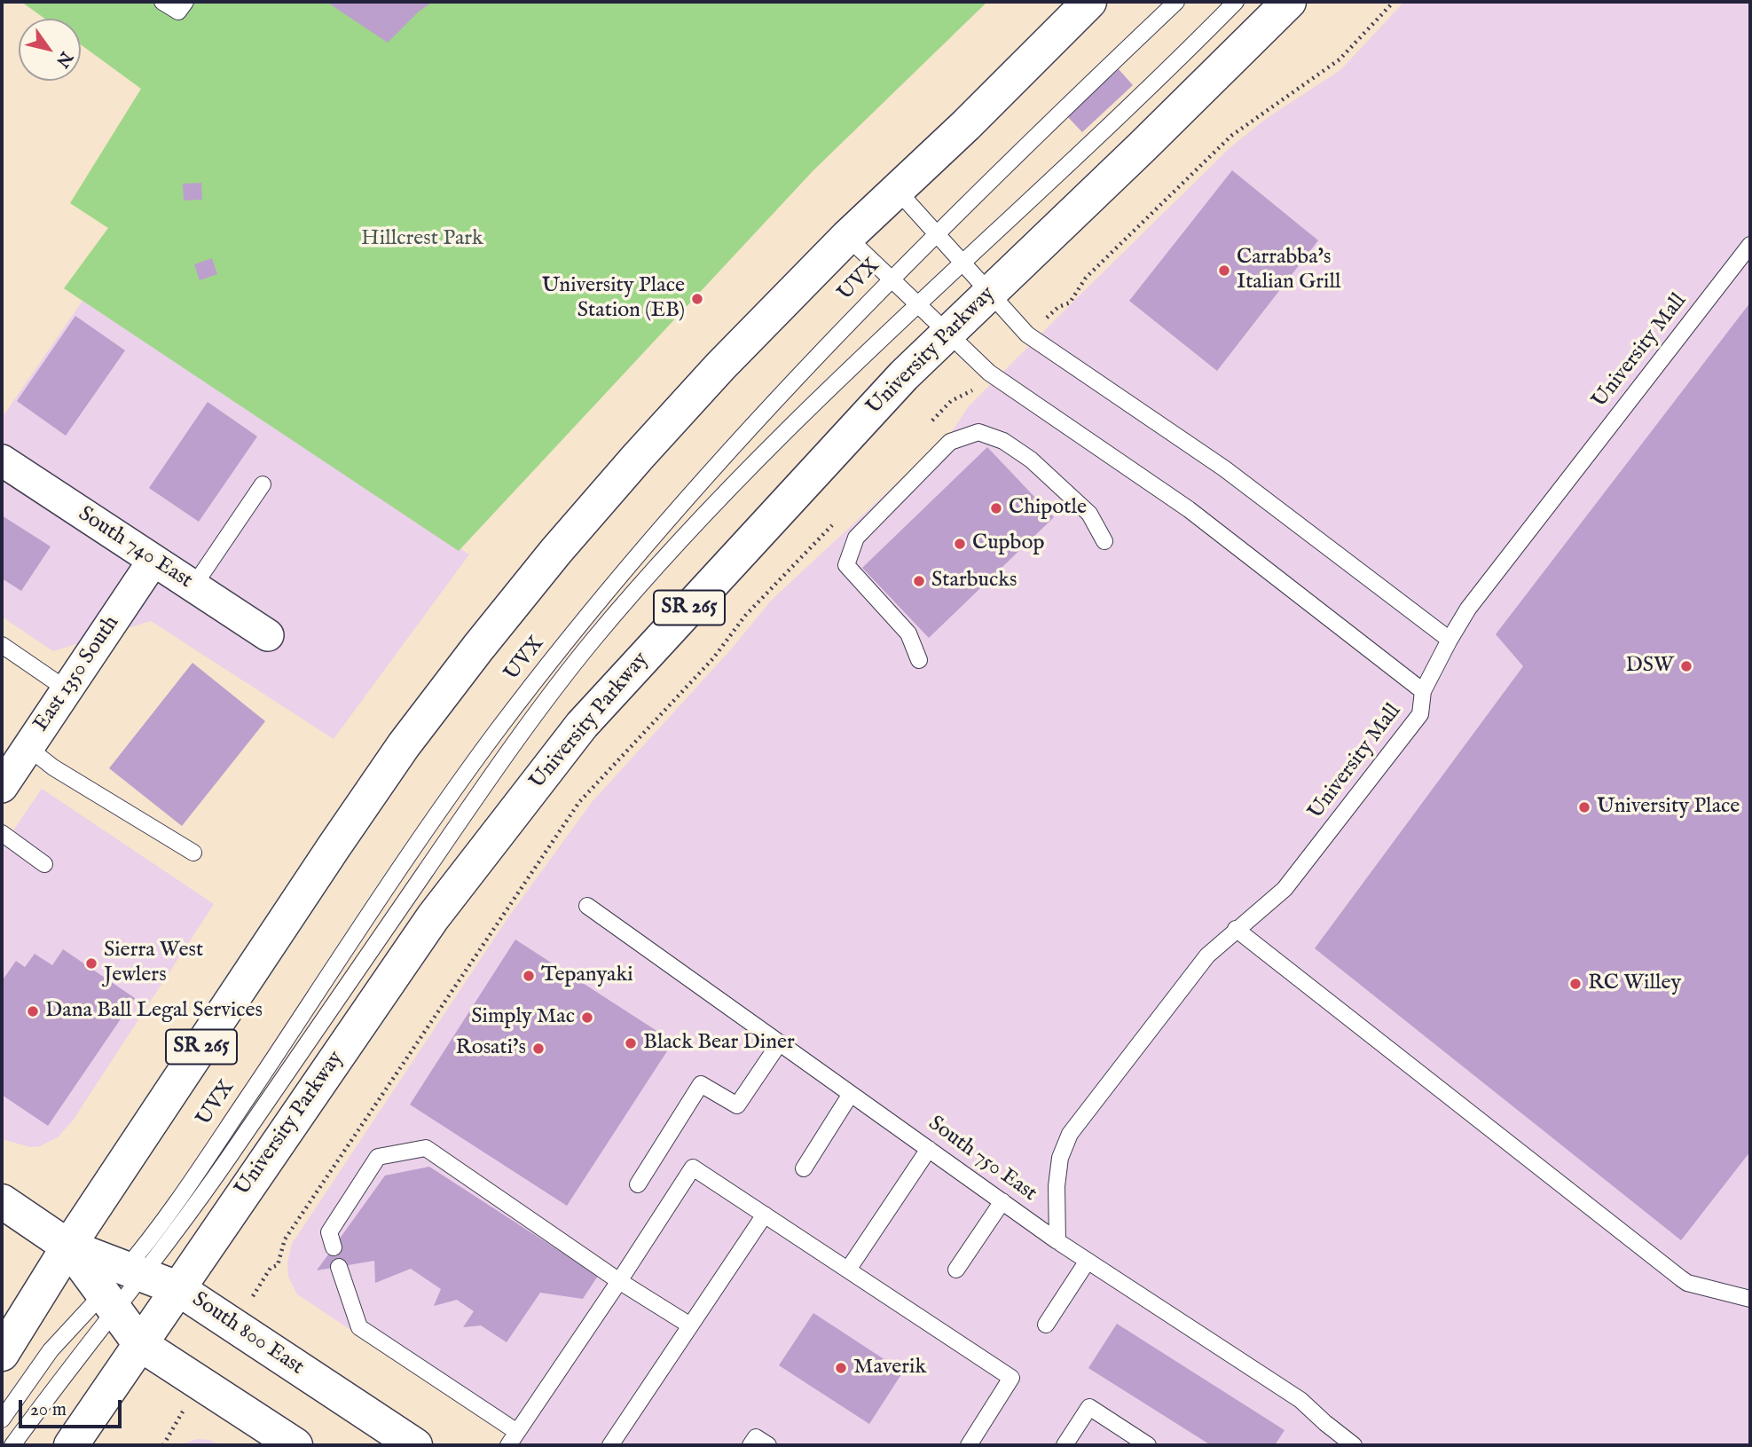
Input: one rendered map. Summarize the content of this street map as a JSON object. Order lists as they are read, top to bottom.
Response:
{
  "streets": {
    "main road": ["University Parkway", "SR 265", "South 800 East"],
    "street": ["South 740 East", "East 1350 South"],
    "lane": ["UVX", "University Mall", "South 750 East"]
  },
  "crossings": [
    ["UVX", "South 800 East"],
    ["University Parkway", "South 800 East"],
    ["University Mall", "South 750 East"],
    ["South 740 East", "East 1350 South"],
    ["SR 265", "South 800 East"]
  ],
  "parks": ["Hillcrest Park"],
  "places": [
    "Carrabba's Italian Grill",
    "University Place Station (EB)",
    "Chipotle",
    "Cupbop",
    "Starbucks",
    "DSW",
    "University Place",
    "Sierra West Jewlers",
    "Tepanyaki",
    "RC Willey",
    "Dana Ball Legal Services",
    "Simply Mac",
    "Black Bear Diner",
    "Rosati's",
    "Maverik"
  ],
  "scale_bar": "20 m",
  "north": "bottom right"
}
